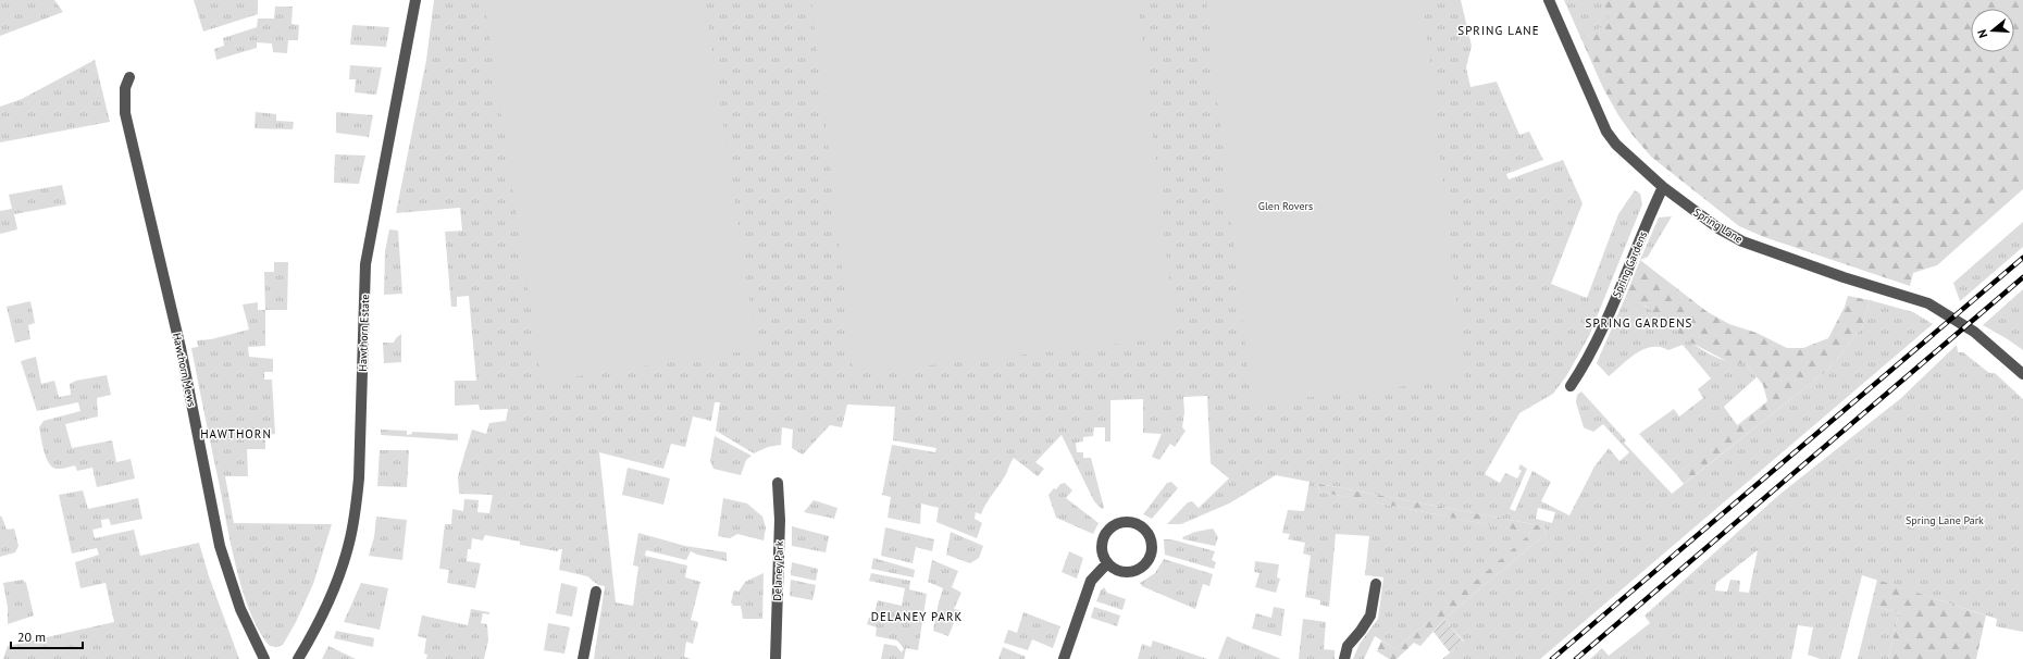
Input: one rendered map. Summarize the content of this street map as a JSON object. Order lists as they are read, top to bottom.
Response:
{
  "streets": {
    "street": [
      "Spring Lane",
      "Spring Gardens",
      "Hawthorn Estate",
      "Hawthorn Mews",
      "Delaney Park"
    ]
  },
  "crossings": [
    ["Spring Lane", "Spring Gardens"]
  ],
  "districts": [
    "SPRING LANE",
    "SPRING GARDENS",
    "HAWTHORN",
    "DELANEY PARK"
  ],
  "parks": ["Glen Rovers", "Spring Lane Park"],
  "scale_bar": "20 m",
  "north": "left"
}
